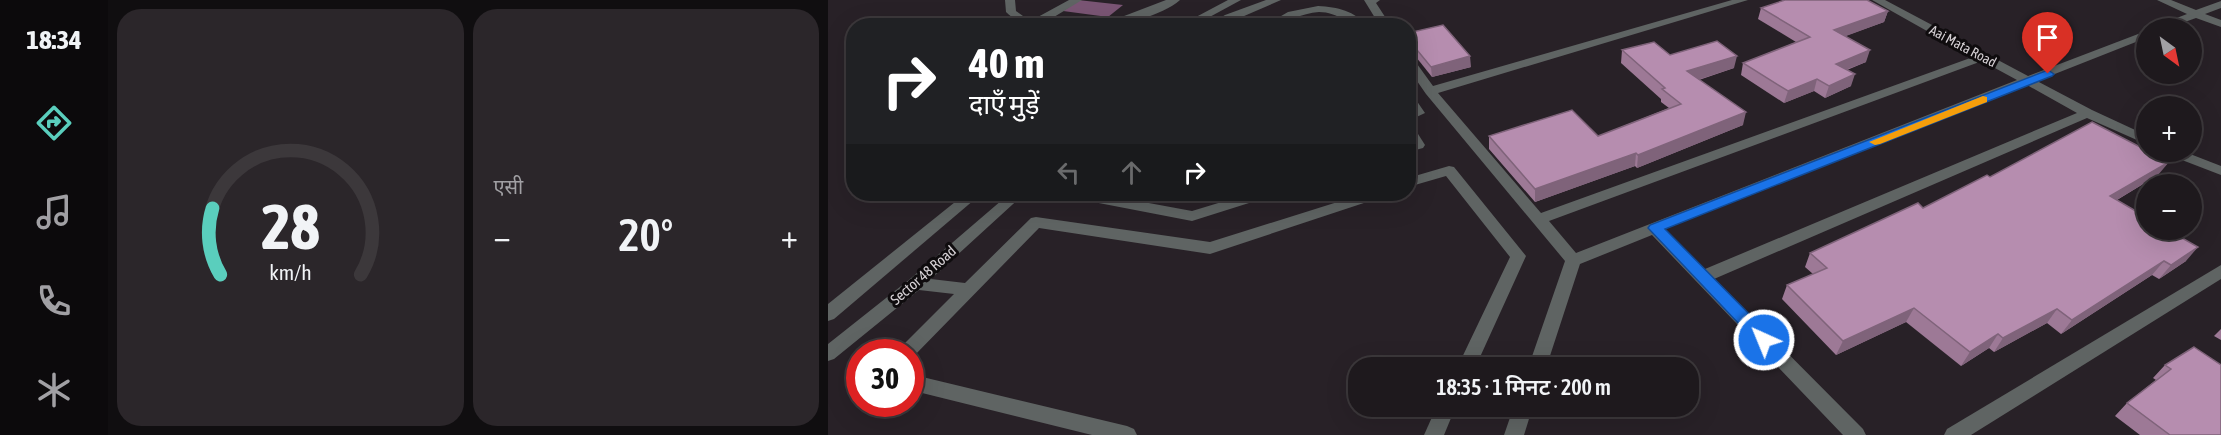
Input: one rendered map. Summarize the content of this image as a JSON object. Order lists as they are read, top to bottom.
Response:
{
  "streets": {
    "street": ["Aai Mata Road", "Sector 48 Road"]
  },
  "north": "bottom right",
  "page": {
    "tabs": "18:34",
    "tile": "एसी",
    "map_buttons": ["+", "−"],
    "turn": ["40 m", "दाएँ मुड़ें"],
    "heat": ["−", "20°", "+"],
    "limit": "30",
    "trip": "18:35 · 1 मिनट · 200 m",
    "gauge": ["28", "km/h"]
  }
}
